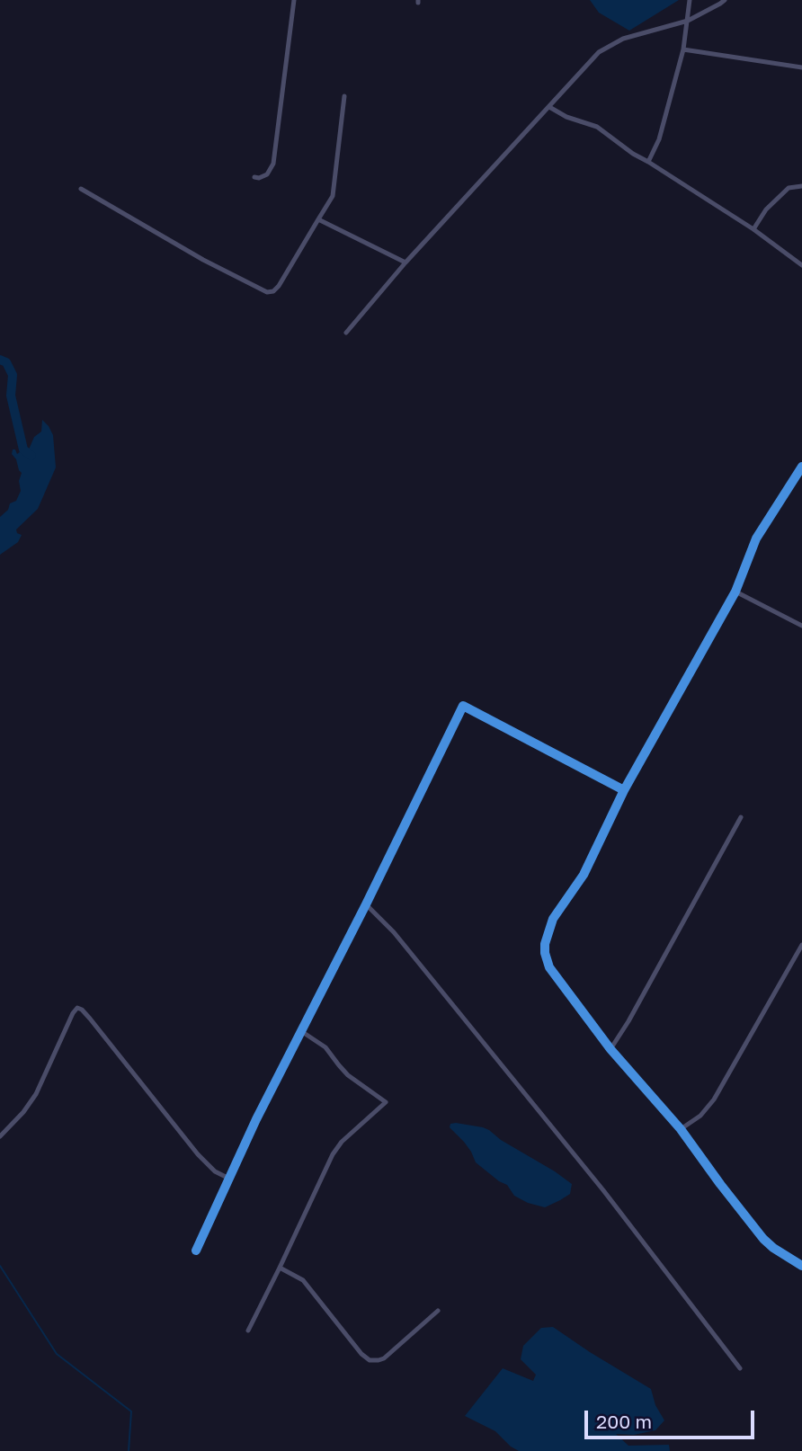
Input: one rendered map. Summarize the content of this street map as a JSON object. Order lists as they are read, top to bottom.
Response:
{
  "scale_bar": "200 m"
}
